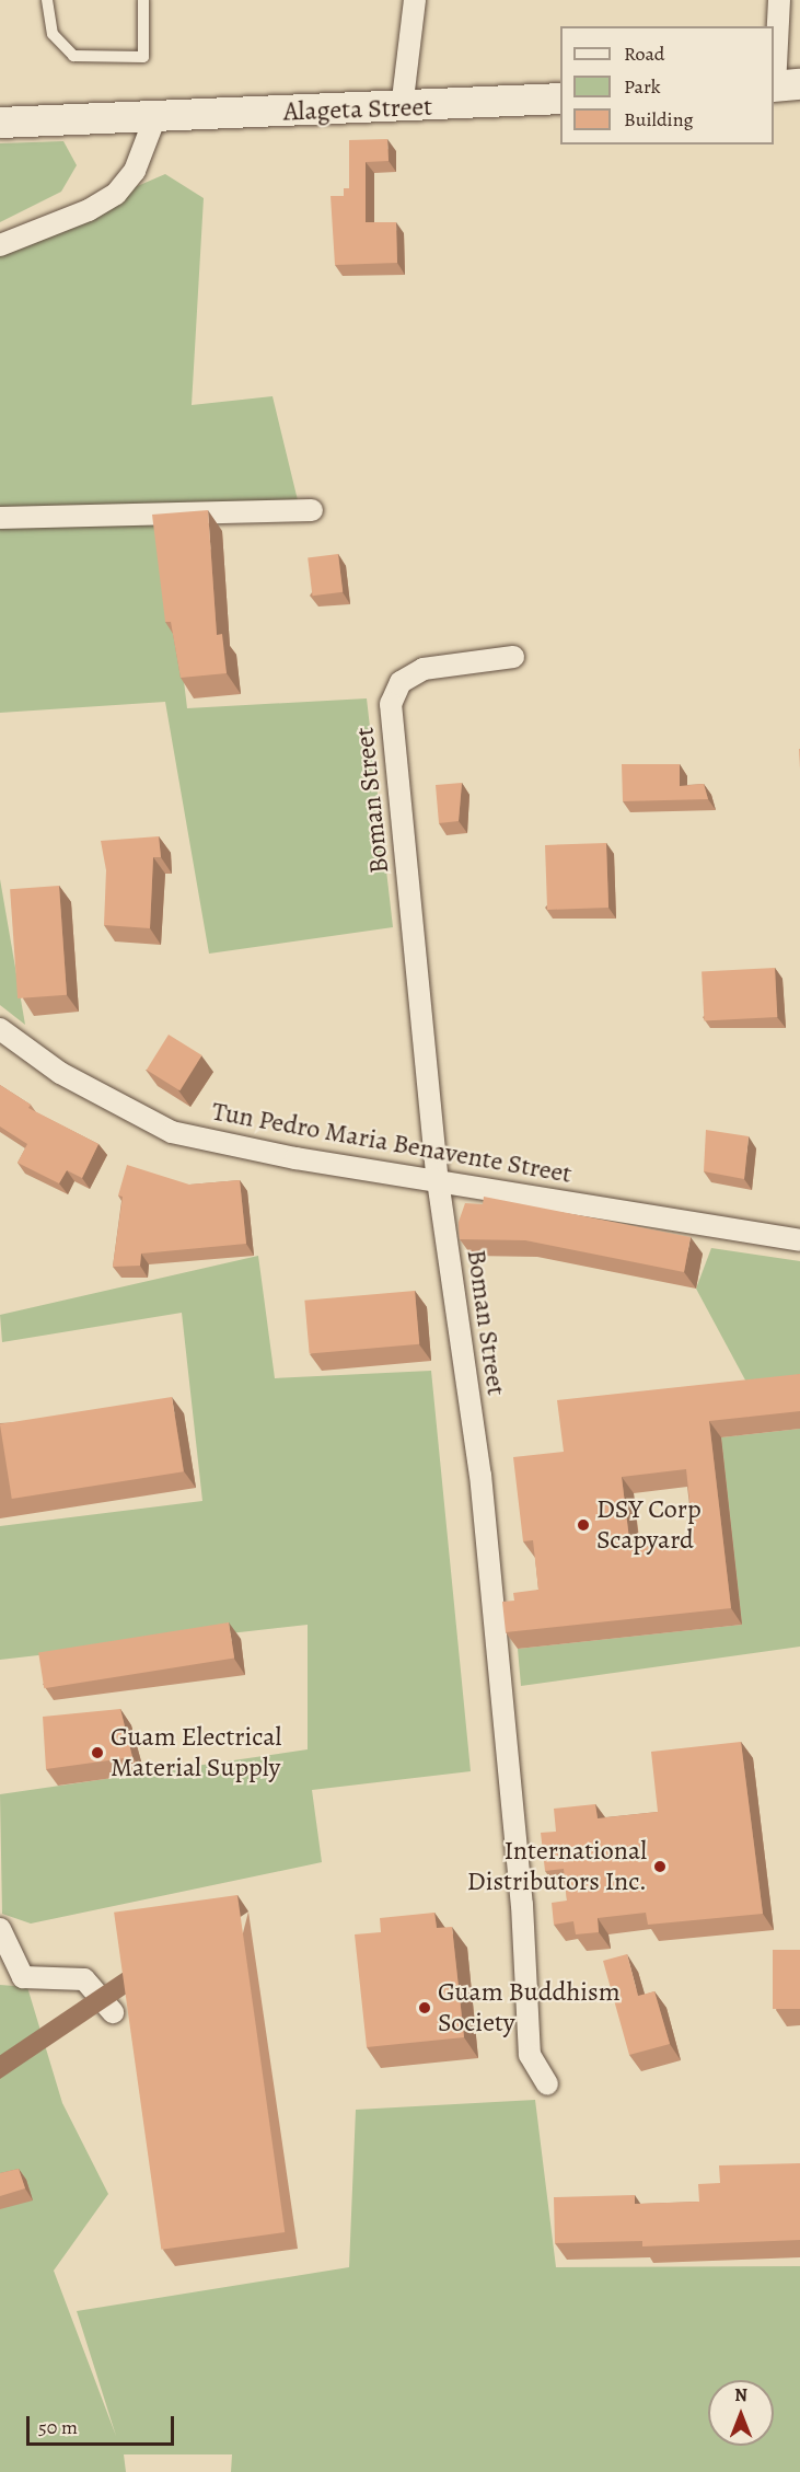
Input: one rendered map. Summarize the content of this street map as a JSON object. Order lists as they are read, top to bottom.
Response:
{
  "streets": {
    "main road": ["Alageta Street"],
    "street": ["Boman Street", "Tun Pedro Maria Benavente Street"]
  },
  "crossings": [
    ["Boman Street", "Tun Pedro Maria Benavente Street"]
  ],
  "places": [
    "DSY Corp Scapyard",
    "Guam Electrical Material Supply",
    "International Distributors Inc.",
    "Guam Buddhism Society"
  ],
  "legend": ["Road", "Park", "Building"],
  "scale_bar": "50 m",
  "north": "top"
}
